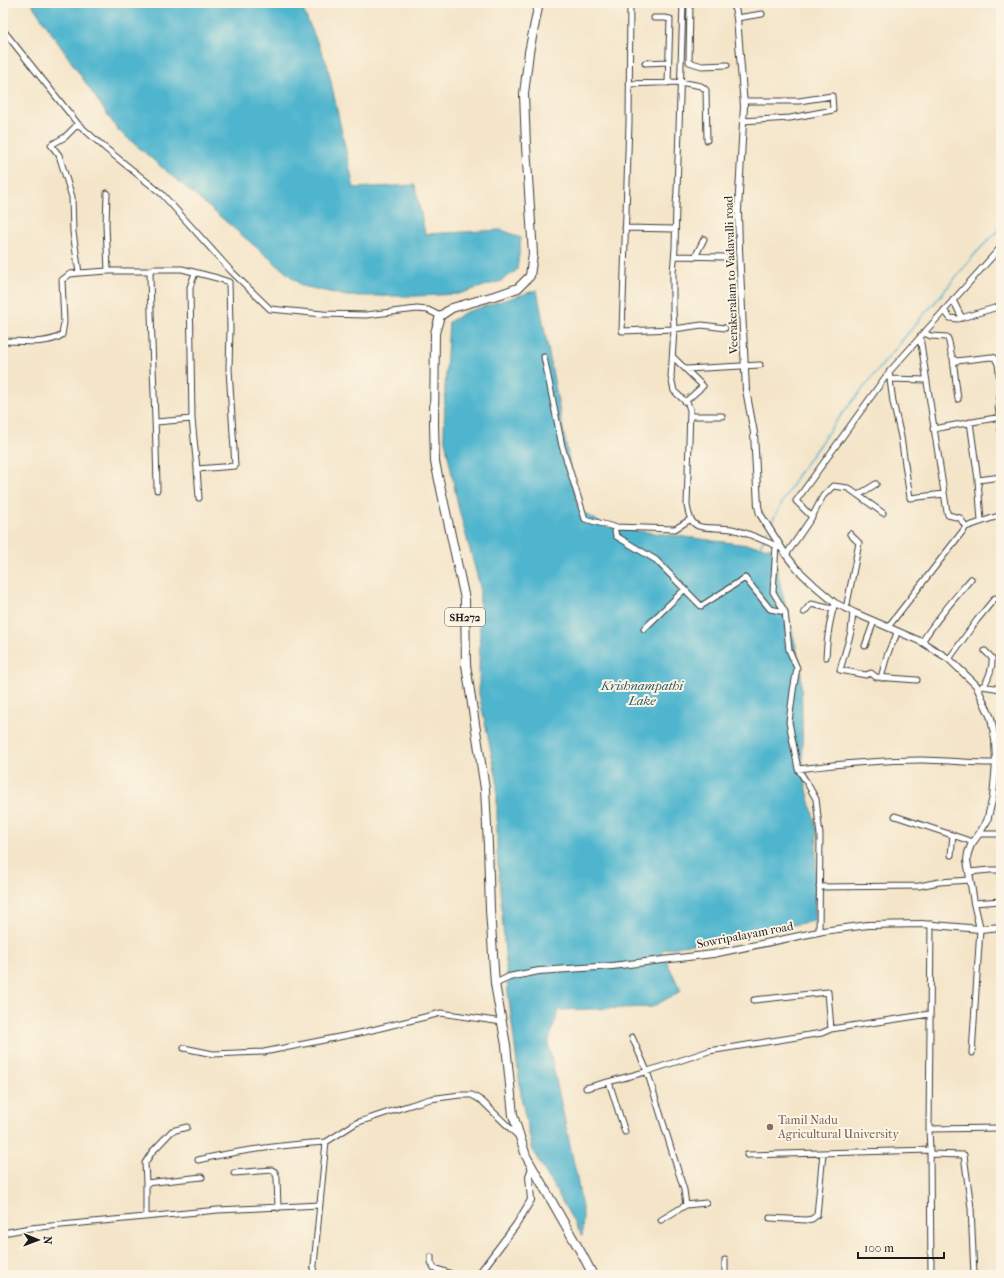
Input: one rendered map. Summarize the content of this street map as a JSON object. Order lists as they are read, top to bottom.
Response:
{
  "streets": {
    "main road": ["SH272"],
    "street": ["Veerakeralam to Vadavalli road", "Sowripalayam road"]
  },
  "crossings": [
    ["SH272", "Sowripalayam road"]
  ],
  "water": ["Krishnampathi Lake"],
  "places": ["Tamil Nadu Agricultural University"],
  "scale_bar": "100 m",
  "north": "right"
}
